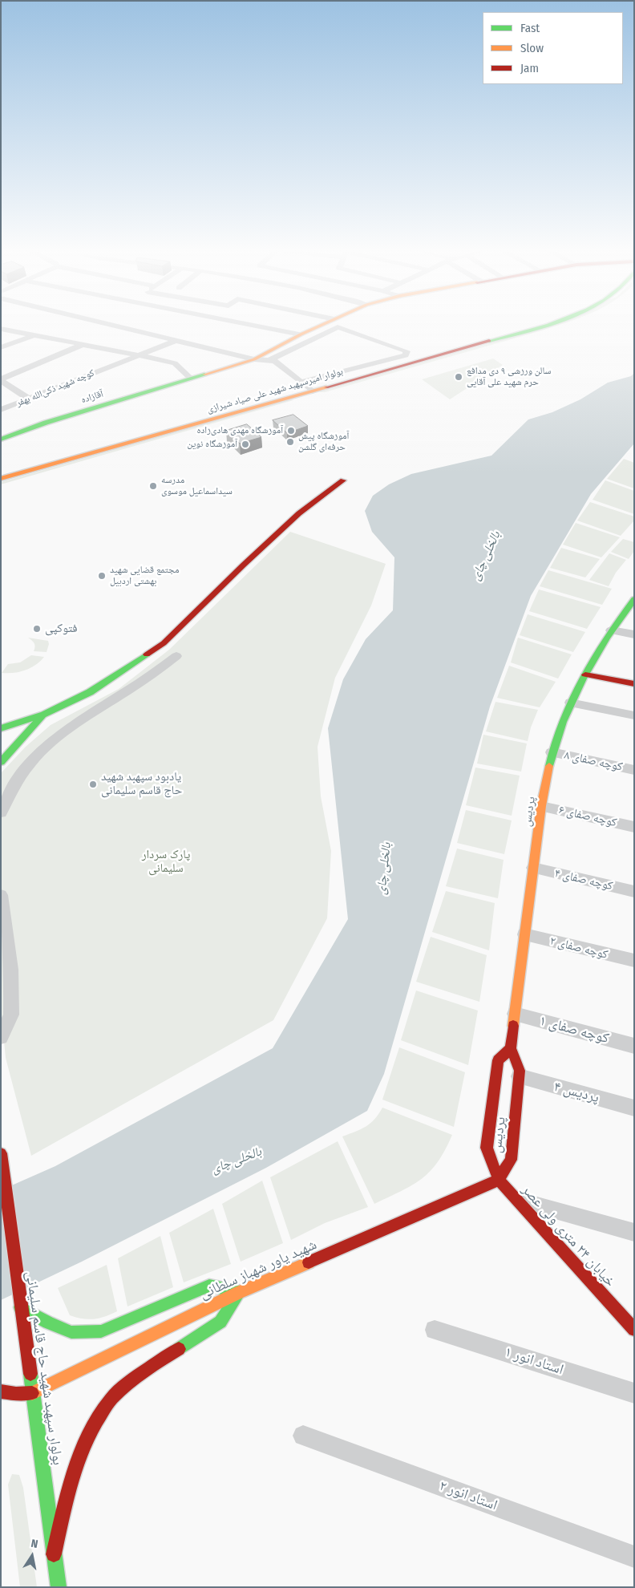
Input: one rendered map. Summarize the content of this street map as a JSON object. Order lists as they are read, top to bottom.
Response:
{
  "streets": {
    "street": [
      "کوچه شهید ذکی‌الله بهفر",
      "بولوار امیرسپهبد شهید علی صیاد شیرازی",
      "آقازاده",
      "کوچه صفای ۸",
      "پردیس",
      "کوچه صفای ۶",
      "کوچه صفای ۴",
      "کوچه صفای ۲",
      "کوچه صفای ۱",
      "پردیس ۴",
      "خیابان ۲۴ متری ولی عصر",
      "شهید یاور شهباز سلطانی",
      "استاد انور ۱",
      "بولوار سپهبد شهید حاج قاسم سلیمانی",
      "استاد انور ۲"
    ]
  },
  "crossings": [
    ["کوچه صفای ۸", "پردیس"],
    ["پردیس", "کوچه صفای ۶"],
    ["پردیس", "کوچه صفای ۴"],
    ["پردیس", "کوچه صفای ۲"],
    ["پردیس", "کوچه صفای ۱"],
    ["پردیس", "پردیس ۴"],
    ["پردیس", "خیابان ۲۴ متری ولی عصر"],
    ["پردیس", "شهید یاور شهباز سلطانی"],
    ["خیابان ۲۴ متری ولی عصر", "شهید یاور شهباز سلطانی"],
    ["شهید یاور شهباز سلطانی", "بولوار سپهبد شهید حاج قاسم سلیمانی"]
  ],
  "water": ["بالخلی چای"],
  "parks": ["پارک سردار سلیمانی"],
  "places": [
    "سالن ورزشی ۹ دی مدافع حرم شهید علی آقایی",
    "آموزشگاه مهدی هادی‌زاده",
    "آموزشگاه پیش حرفه‌ای گلشن",
    "آموزشگاه نوین",
    "مدرسه سیداسماعیل موسوی",
    "مجتمع قضایی شهید بهشتی اردبیل",
    "فتوکپی",
    "یادبود سپهبد شهید حاج قاسم سلیمانی"
  ],
  "legend": ["Fast", "Slow", "Jam"],
  "north": "top"
}
